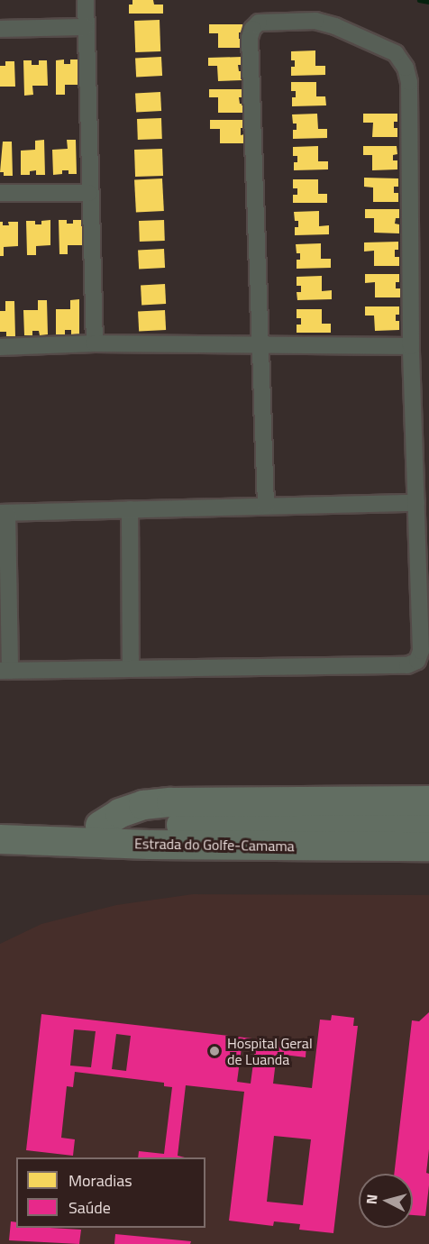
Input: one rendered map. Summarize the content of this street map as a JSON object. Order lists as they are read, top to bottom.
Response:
{
  "streets": {
    "highway": ["Estrada do Golfe-Camama"]
  },
  "places": ["Hospital Geral de Luanda"],
  "legend": ["Moradias", "Saúde"],
  "north": "left"
}
